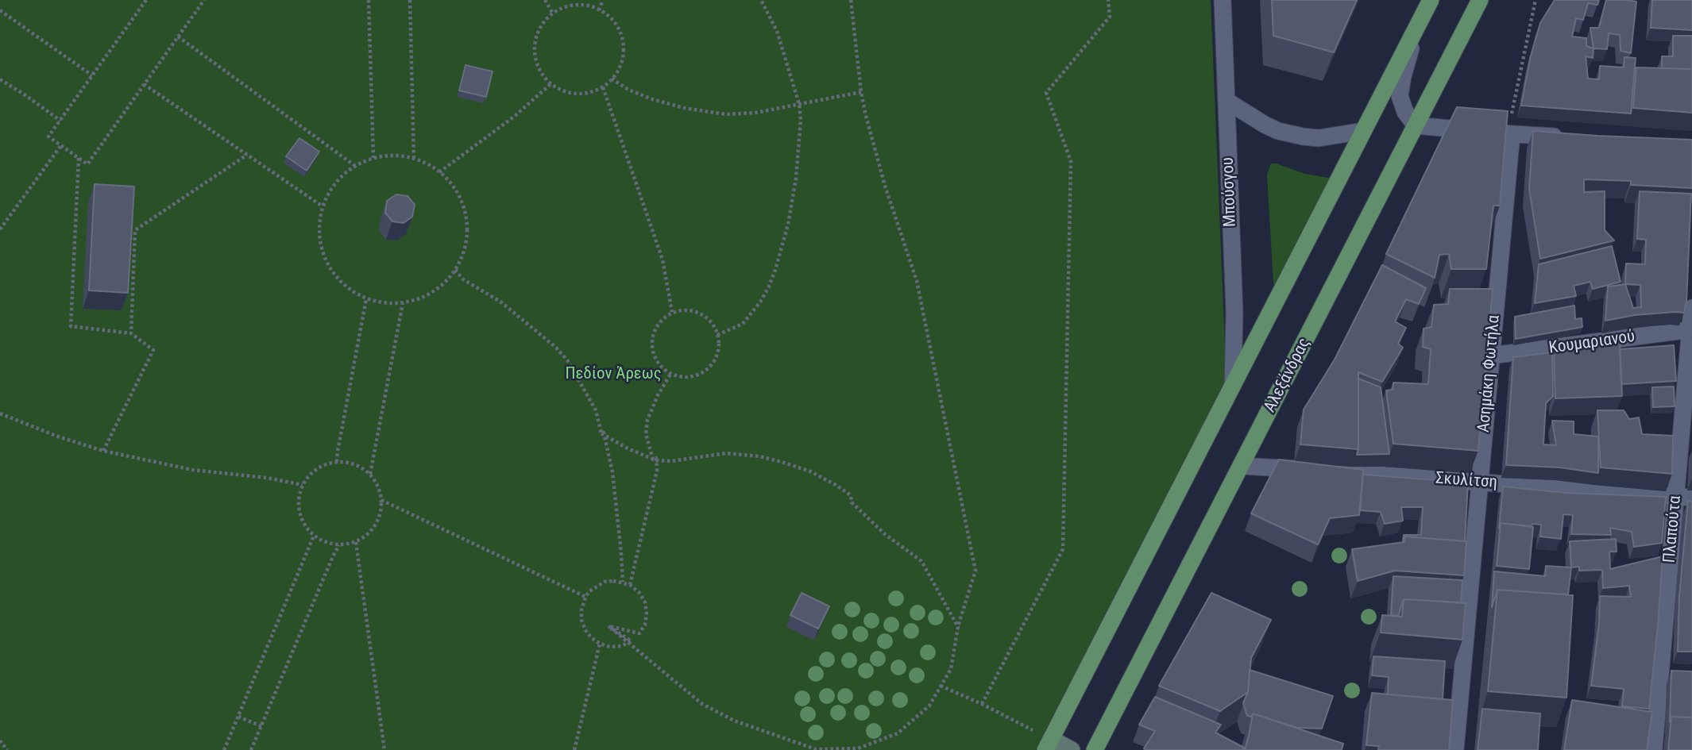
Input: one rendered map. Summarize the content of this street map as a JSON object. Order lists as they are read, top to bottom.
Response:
{
  "streets": {
    "main road": ["Αλεξάνδρας"],
    "street": [
      "Μπούσγου",
      "Κουμαριανού",
      "Ασημάκη Φωτήλα",
      "Σκυλίτση",
      "Πλαπούτα"
    ]
  },
  "crossings": [
    ["Κουμαριανού", "Ασημάκη Φωτήλα"],
    ["Κουμαριανού", "Πλαπούτα"],
    ["Ασημάκη Φωτήλα", "Σκυλίτση"],
    ["Αλεξάνδρας", "Σκυλίτση"],
    ["Σκυλίτση", "Πλαπούτα"]
  ],
  "parks": ["Πεδίον Άρεως"]
}
